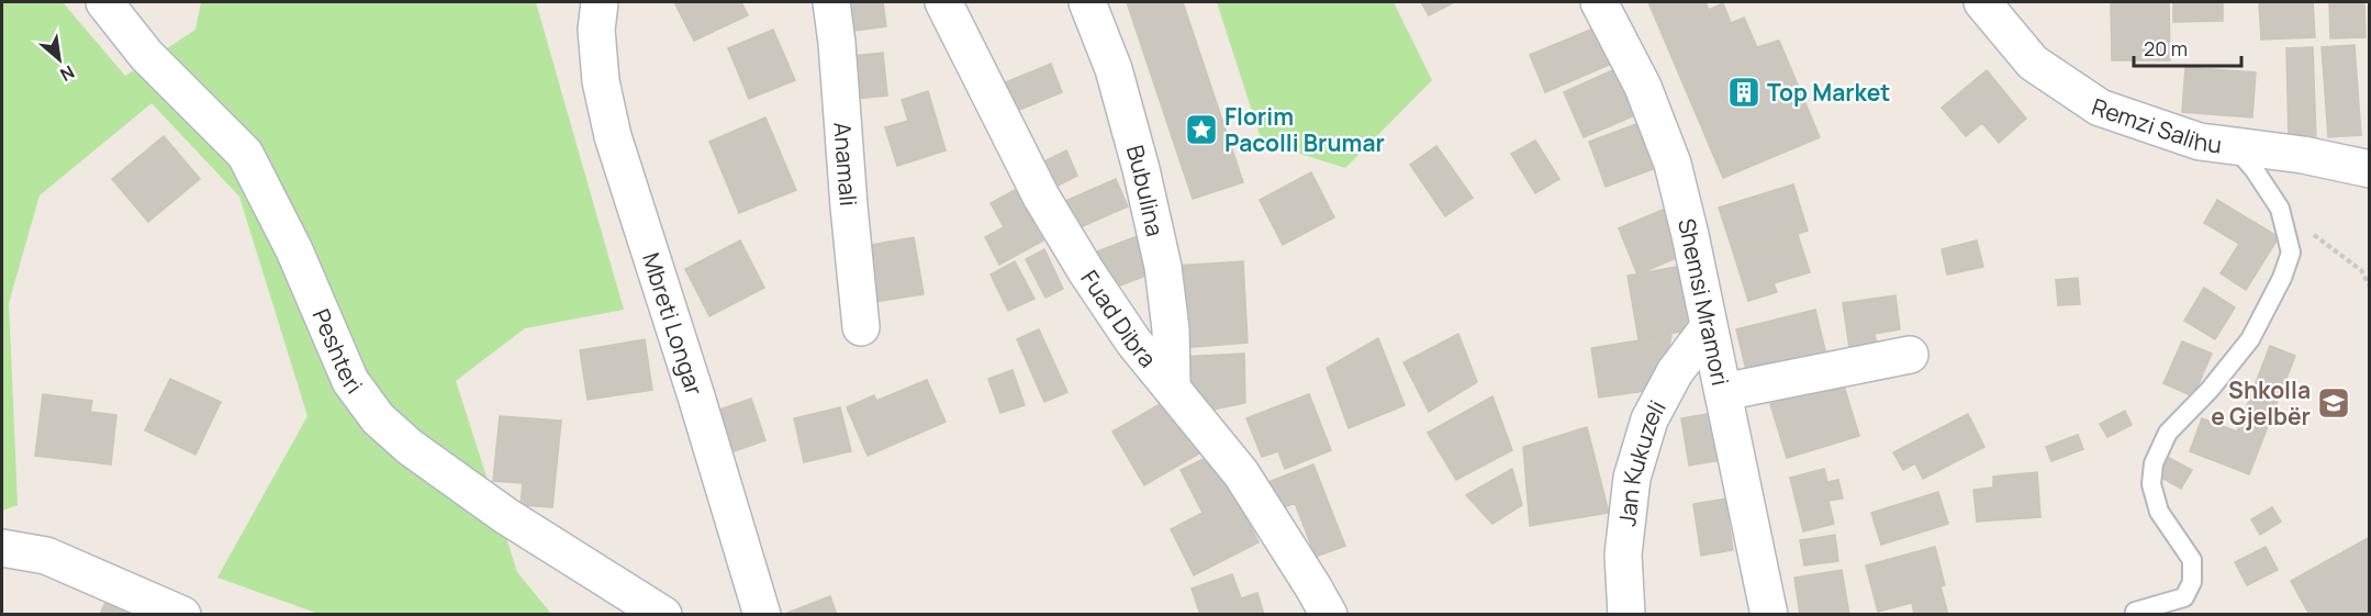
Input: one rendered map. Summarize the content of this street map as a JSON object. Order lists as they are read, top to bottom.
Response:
{
  "streets": {
    "street": [
      "Remzi Salihu",
      "Anamali",
      "Bubulina",
      "Shemsi Mramori",
      "Fuad Dibra",
      "Mbreti Longar",
      "Peshteri",
      "Jan Kukuzeli"
    ]
  },
  "crossings": [
    ["Bubulina", "Fuad Dibra"],
    ["Shemsi Mramori", "Jan Kukuzeli"]
  ],
  "places": {
    "building": ["Top Market"],
    "place": ["Florim Pacolli Brumar"],
    "school or university": ["Shkolla e Gjelbër"]
  },
  "scale_bar": "20 m",
  "north": "bottom right"
}
